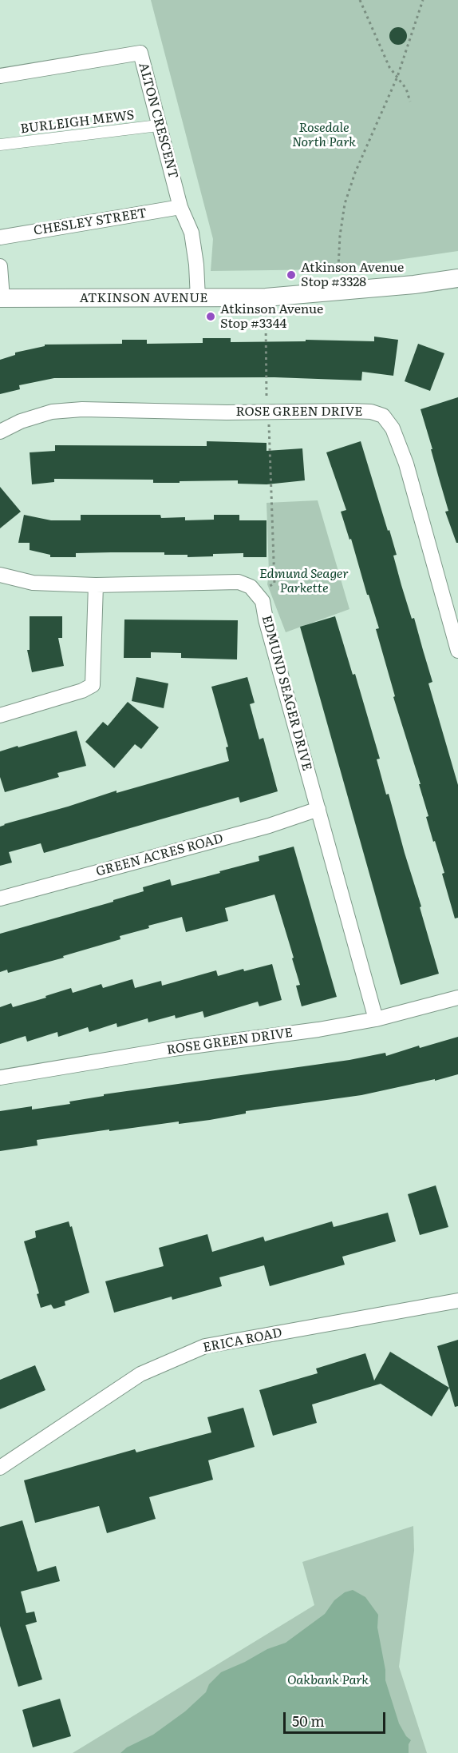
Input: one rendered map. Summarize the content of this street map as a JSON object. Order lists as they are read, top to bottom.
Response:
{
  "streets": {
    "street": [
      "ALTON CRESCENT",
      "BURLEIGH MEWS",
      "CHESLEY STREET",
      "ATKINSON AVENUE",
      "ROSE GREEN DRIVE",
      "EDMUND SEAGER DRIVE",
      "GREEN ACRES ROAD",
      "ERICA ROAD"
    ]
  },
  "crossings": [
    ["ALTON CRESCENT", "BURLEIGH MEWS"],
    ["ALTON CRESCENT", "CHESLEY STREET"],
    ["ALTON CRESCENT", "ATKINSON AVENUE"],
    ["ROSE GREEN DRIVE", "EDMUND SEAGER DRIVE"],
    ["EDMUND SEAGER DRIVE", "GREEN ACRES ROAD"]
  ],
  "parks": ["Rosedale North Park", "Edmund Seager Parkette", "Oakbank Park"],
  "places": ["Atkinson Avenue Stop #3328", "Atkinson Avenue Stop #3344"],
  "scale_bar": "50 m"
}
